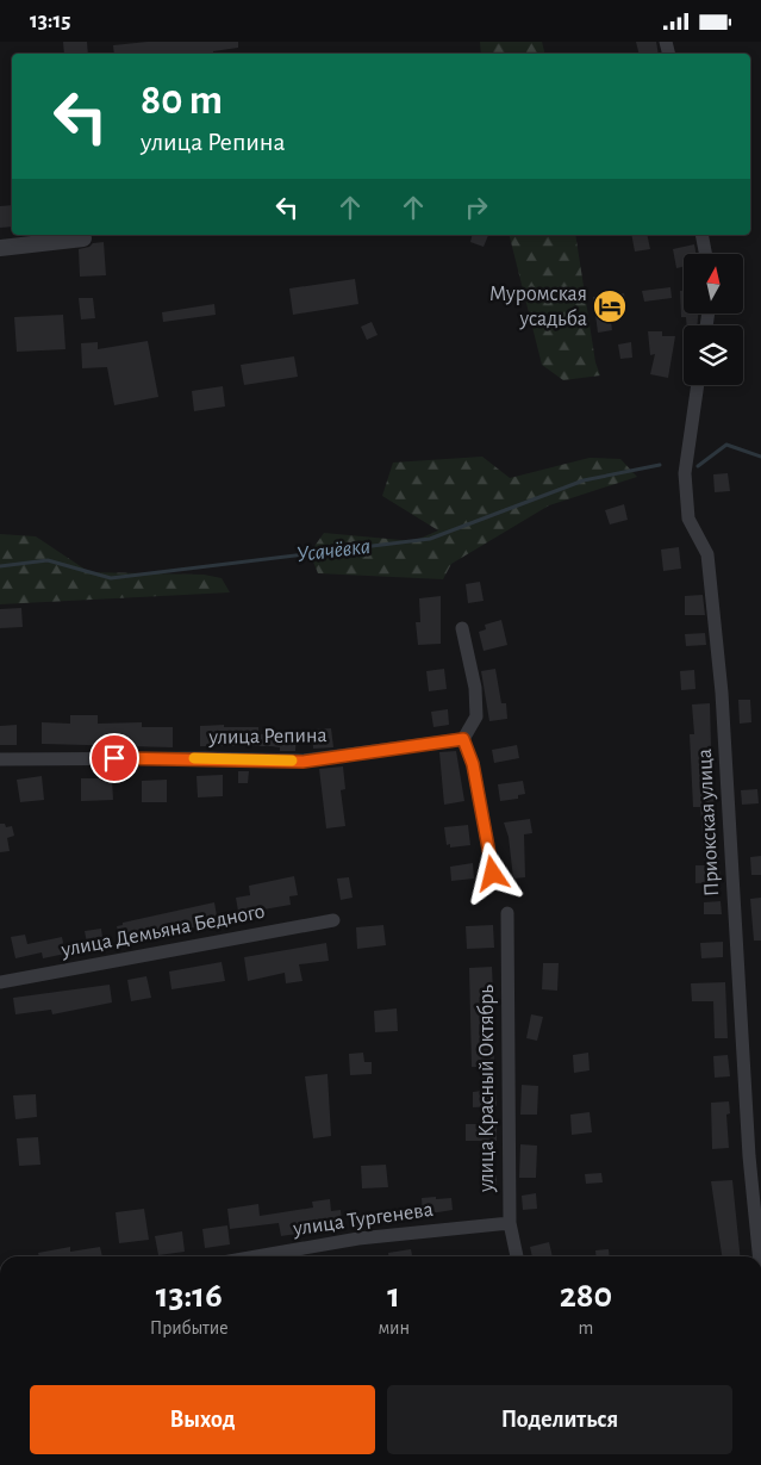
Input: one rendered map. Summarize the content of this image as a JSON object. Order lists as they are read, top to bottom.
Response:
{
  "streets": {
    "street": [
      "улица Репина",
      "Приокская улица",
      "улица Демьяна Бедного",
      "улица Красный Октябрь",
      "улица Тургенева"
    ]
  },
  "crossings": [
    ["улица Красный Октябрь", "улица Тургенева"]
  ],
  "water": ["Усачёвка"],
  "places": {
    "hotel": ["Муромская усадьба"]
  },
  "north": "top",
  "page": {
    "status": "13:15",
    "turn": ["80 m", "улица Репина"],
    "eta": [
      "13:16",
      "Прибытие",
      "1",
      "мин",
      "280",
      "m"
    ],
    "buttons": ["Выход", "Поделиться"]
  }
}
